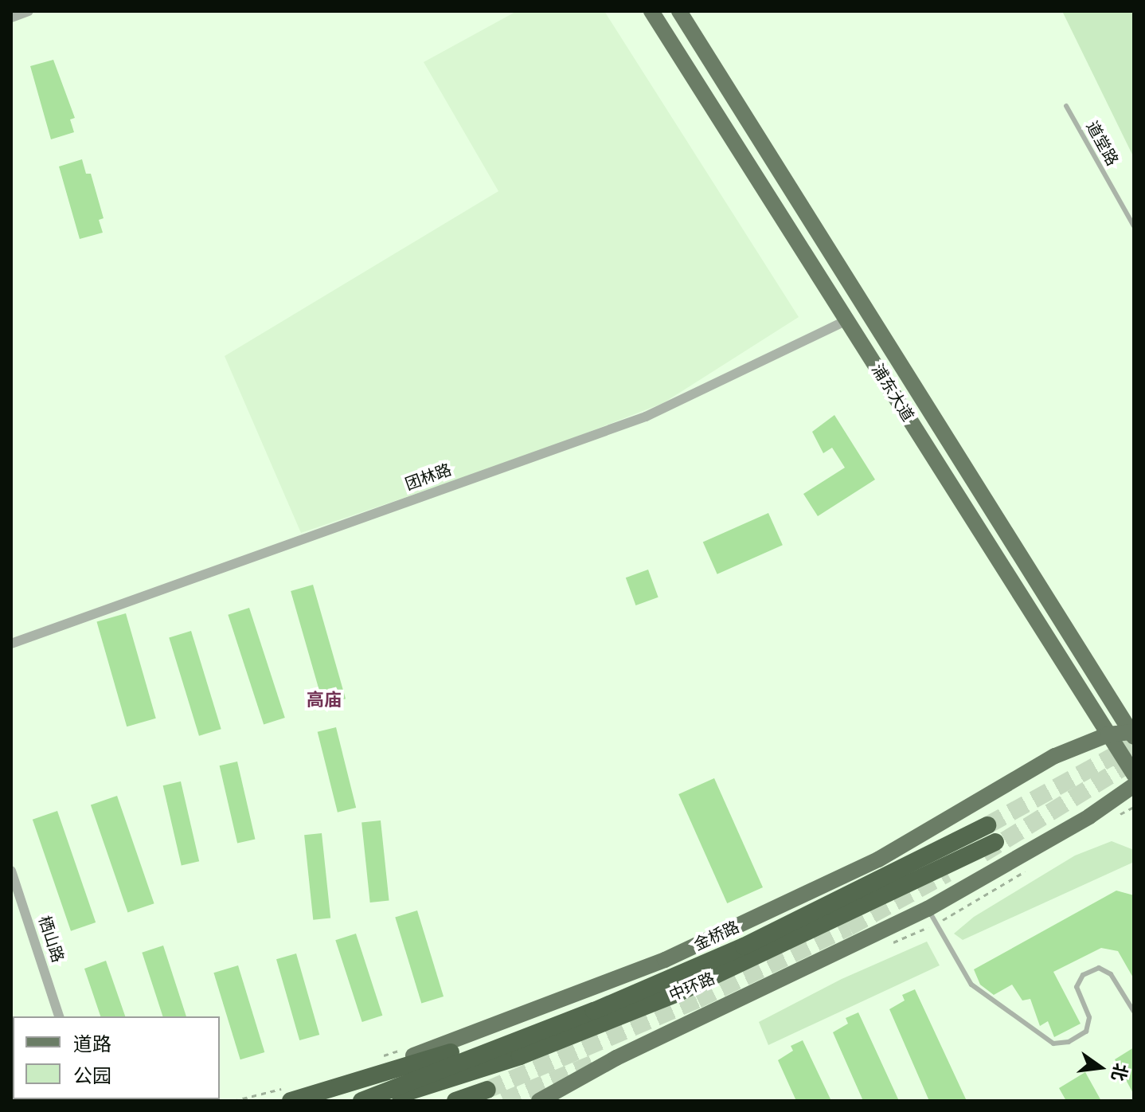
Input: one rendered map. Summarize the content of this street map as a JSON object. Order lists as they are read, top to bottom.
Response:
{
  "streets": {
    "highway": ["中环路"],
    "main road": ["浦东大道", "金桥路"],
    "street": ["团林路", "栖山路"],
    "lane": ["道堂路"]
  },
  "crossings": [
    ["浦东大道", "团林路"],
    ["浦东大道", "金桥路"]
  ],
  "districts": ["高庙"],
  "legend": ["道路", "公园"],
  "north": "right"
}
